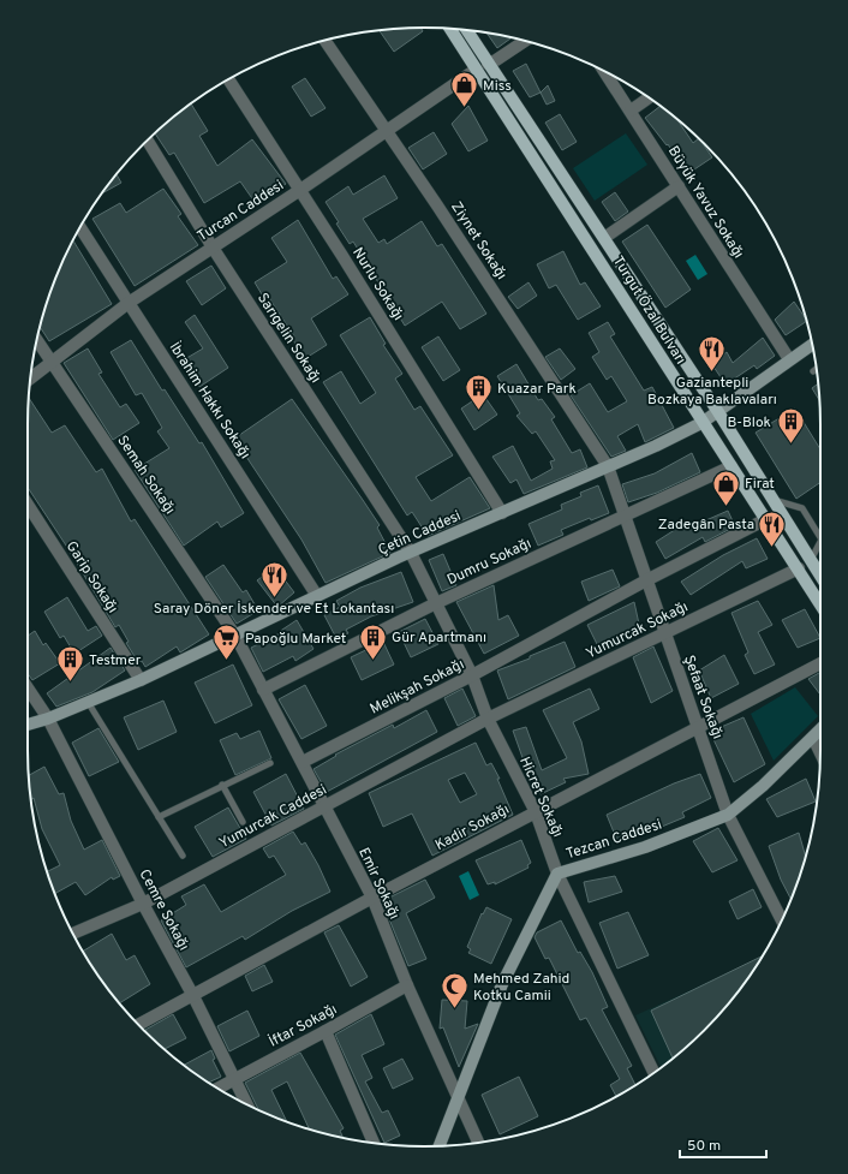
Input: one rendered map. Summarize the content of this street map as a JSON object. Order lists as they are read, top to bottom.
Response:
{
  "streets": {
    "main road": ["Turgut Özal Bulvarı"],
    "street": [
      "Büyük Yavuz Sokağı",
      "Turcan Caddesi",
      "Ziynet Sokağı",
      "Nurlu Sokağı",
      "Sarıgelin Sokağı",
      "İbrahim Hakkı Sokağı",
      "Semah Sokağı",
      "Çetin Caddesi",
      "Dumru Sokağı",
      "Garip Sokağı",
      "Yumurcak Sokağı",
      "Melikşah Sokağı",
      "Şefaat Sokağı",
      "Hicret Sokağı",
      "Yumurcak Caddesi",
      "Kadir Sokağı",
      "Tezcan Caddesi",
      "Emir Sokağı",
      "Cemre Sokağı",
      "İftar Sokağı"
    ]
  },
  "crossings": [
    ["Büyük Yavuz Sokağı", "Çetin Caddesi"],
    ["Turcan Caddesi", "Ziynet Sokağı"],
    ["Turcan Caddesi", "Nurlu Sokağı"],
    ["Turcan Caddesi", "Turgut Özal Bulvarı"],
    ["Turcan Caddesi", "Sarıgelin Sokağı"],
    ["Turcan Caddesi", "İbrahim Hakkı Sokağı"],
    ["Turcan Caddesi", "Semah Sokağı"],
    ["Ziynet Sokağı", "Çetin Caddesi"],
    ["Ziynet Sokağı", "Şefaat Sokağı"],
    ["Nurlu Sokağı", "Çetin Caddesi"],
    ["Turgut Özal Bulvarı", "Çetin Caddesi"],
    ["Turgut Özal Bulvarı", "Dumru Sokağı"],
    ["Turgut Özal Bulvarı", "Yumurcak Sokağı"],
    ["Sarıgelin Sokağı", "Çetin Caddesi"],
    ["Sarıgelin Sokağı", "Hicret Sokağı"],
    ["İbrahim Hakkı Sokağı", "Çetin Caddesi"],
    ["Semah Sokağı", "Çetin Caddesi"],
    ["Semah Sokağı", "Emir Sokağı"],
    ["Çetin Caddesi", "Garip Sokağı"],
    ["Çetin Caddesi", "Şefaat Sokağı"],
    ["Çetin Caddesi", "Hicret Sokağı"],
    ["Çetin Caddesi", "Emir Sokağı"],
    ["Çetin Caddesi", "Cemre Sokağı"],
    ["Dumru Sokağı", "Şefaat Sokağı"],
    ["Dumru Sokağı", "Hicret Sokağı"],
    ["Dumru Sokağı", "Emir Sokağı"],
    ["Yumurcak Sokağı", "Şefaat Sokağı"],
    ["Yumurcak Sokağı", "Hicret Sokağı"],
    ["Yumurcak Sokağı", "Yumurcak Caddesi"],
    ["Melikşah Sokağı", "Şefaat Sokağı"],
    ["Melikşah Sokağı", "Hicret Sokağı"],
    ["Melikşah Sokağı", "Emir Sokağı"],
    ["Şefaat Sokağı", "Kadir Sokağı"],
    ["Şefaat Sokağı", "Tezcan Caddesi"],
    ["Hicret Sokağı", "Yumurcak Caddesi"],
    ["Hicret Sokağı", "Kadir Sokağı"],
    ["Hicret Sokağı", "Tezcan Caddesi"],
    ["Yumurcak Caddesi", "Emir Sokağı"],
    ["Yumurcak Caddesi", "Cemre Sokağı"],
    ["Kadir Sokağı", "Emir Sokağı"],
    ["Kadir Sokağı", "Cemre Sokağı"],
    ["Tezcan Caddesi", "Emir Sokağı"],
    ["Emir Sokağı", "İftar Sokağı"],
    ["Cemre Sokağı", "İftar Sokağı"]
  ],
  "places": {
    "shop": ["Miss", "Firat"],
    "restaurant": ["Gaziantepli Bozkaya Baklavaları", "Zadegân Pasta", "Saray Döner İskender ve Et Lokantası"],
    "building": [
      "Kuazar Park",
      "B-Blok",
      "Gür Apartmanı",
      "Testmer"
    ],
    "supermarket": ["Papoğlu Market"],
    "mosque": ["Mehmed Zahid Kotku Camii"]
  },
  "scale_bar": "50 m"
}
